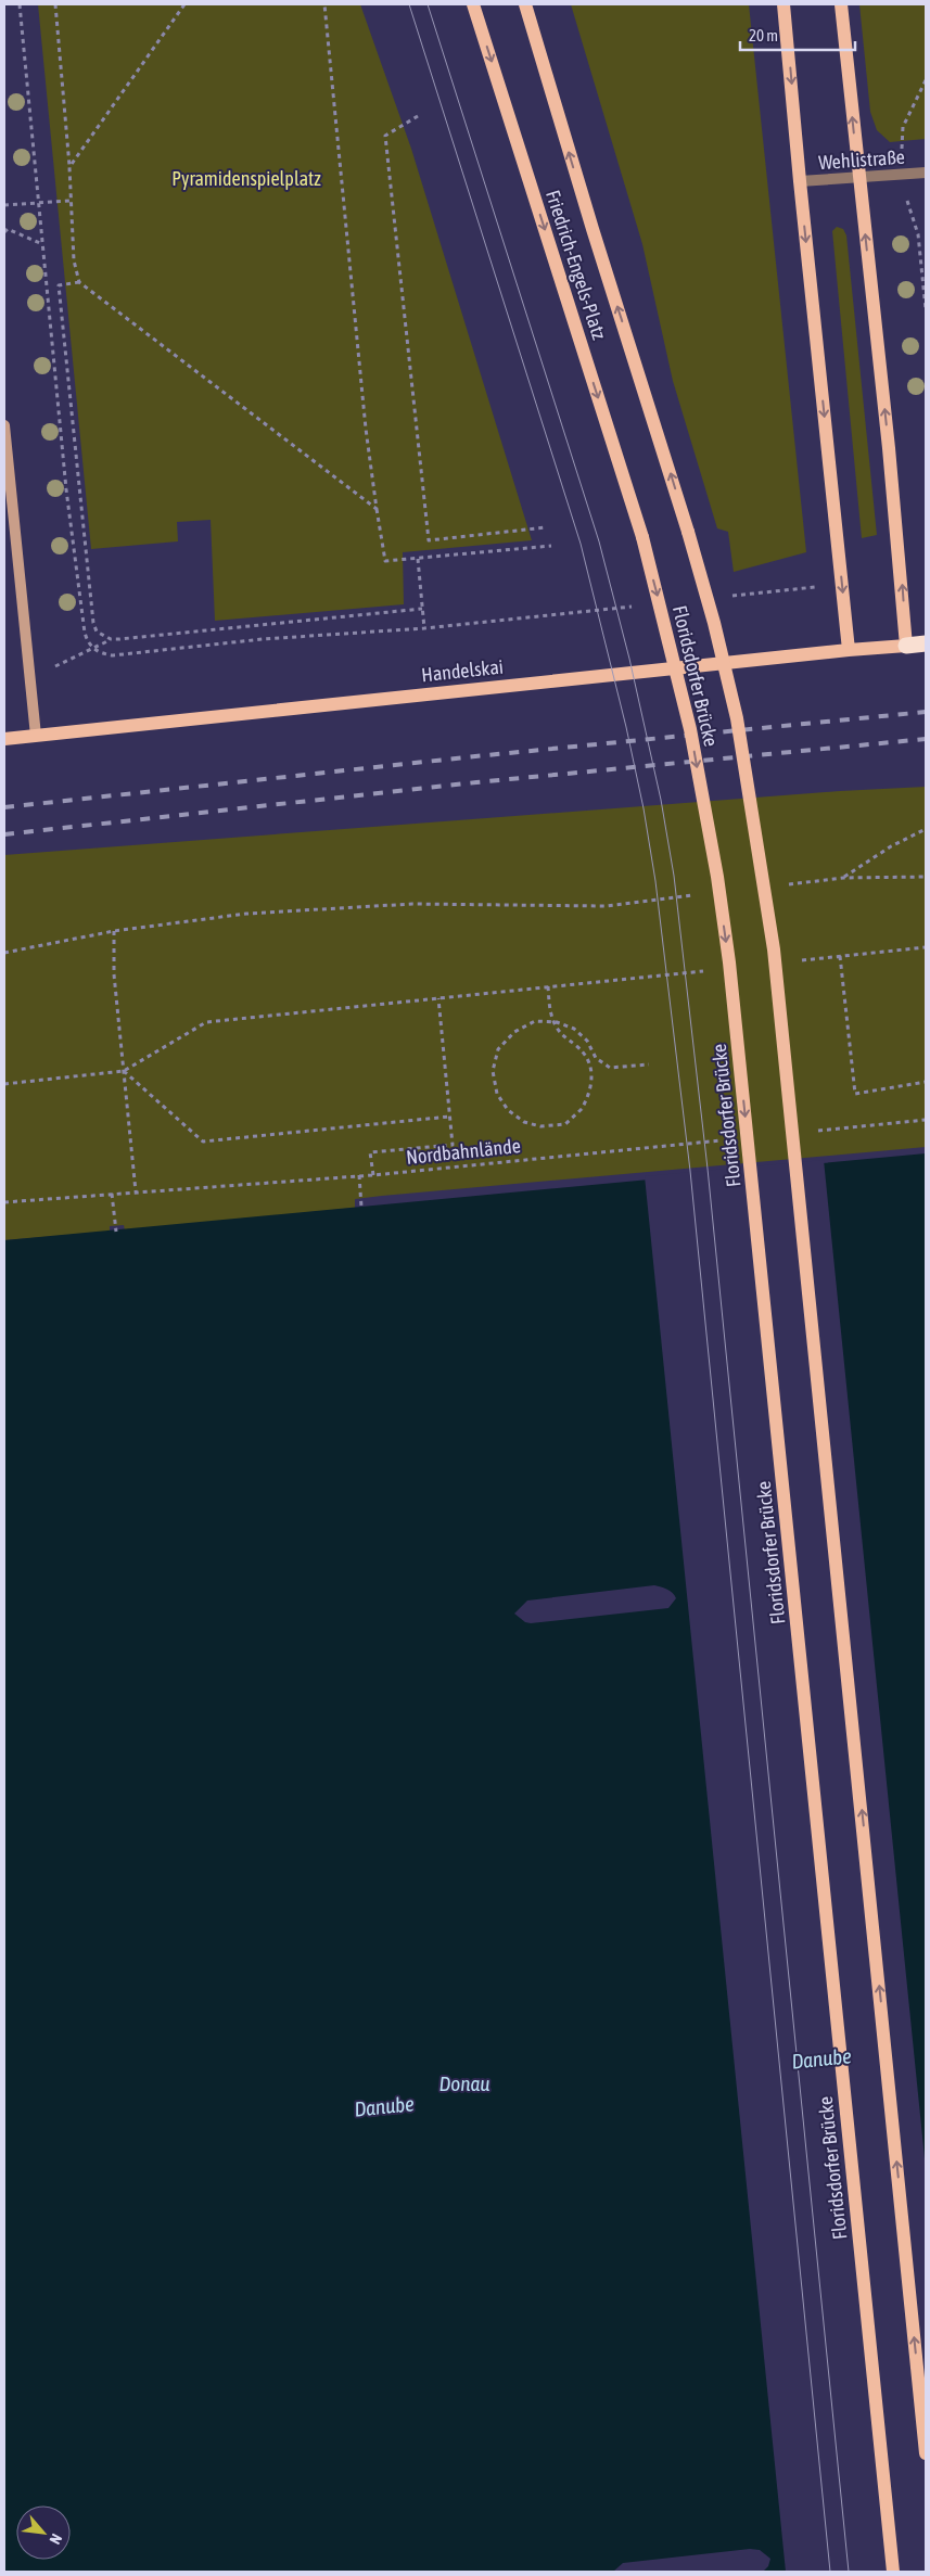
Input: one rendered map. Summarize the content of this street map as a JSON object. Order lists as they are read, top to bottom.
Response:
{
  "streets": {
    "highway": ["Handelskai"],
    "main road": ["Friedrich-Engels-Platz", "Floridsdorfer Brücke"],
    "street": ["Wehlistraße"],
    "path": ["Nordbahnlände"]
  },
  "crossings": [
    ["Friedrich-Engels-Platz", "Floridsdorfer Brücke"]
  ],
  "water": ["Danube", "Donau"],
  "parks": ["Pyramidenspielplatz"],
  "scale_bar": "20 m",
  "north": "bottom right"
}
